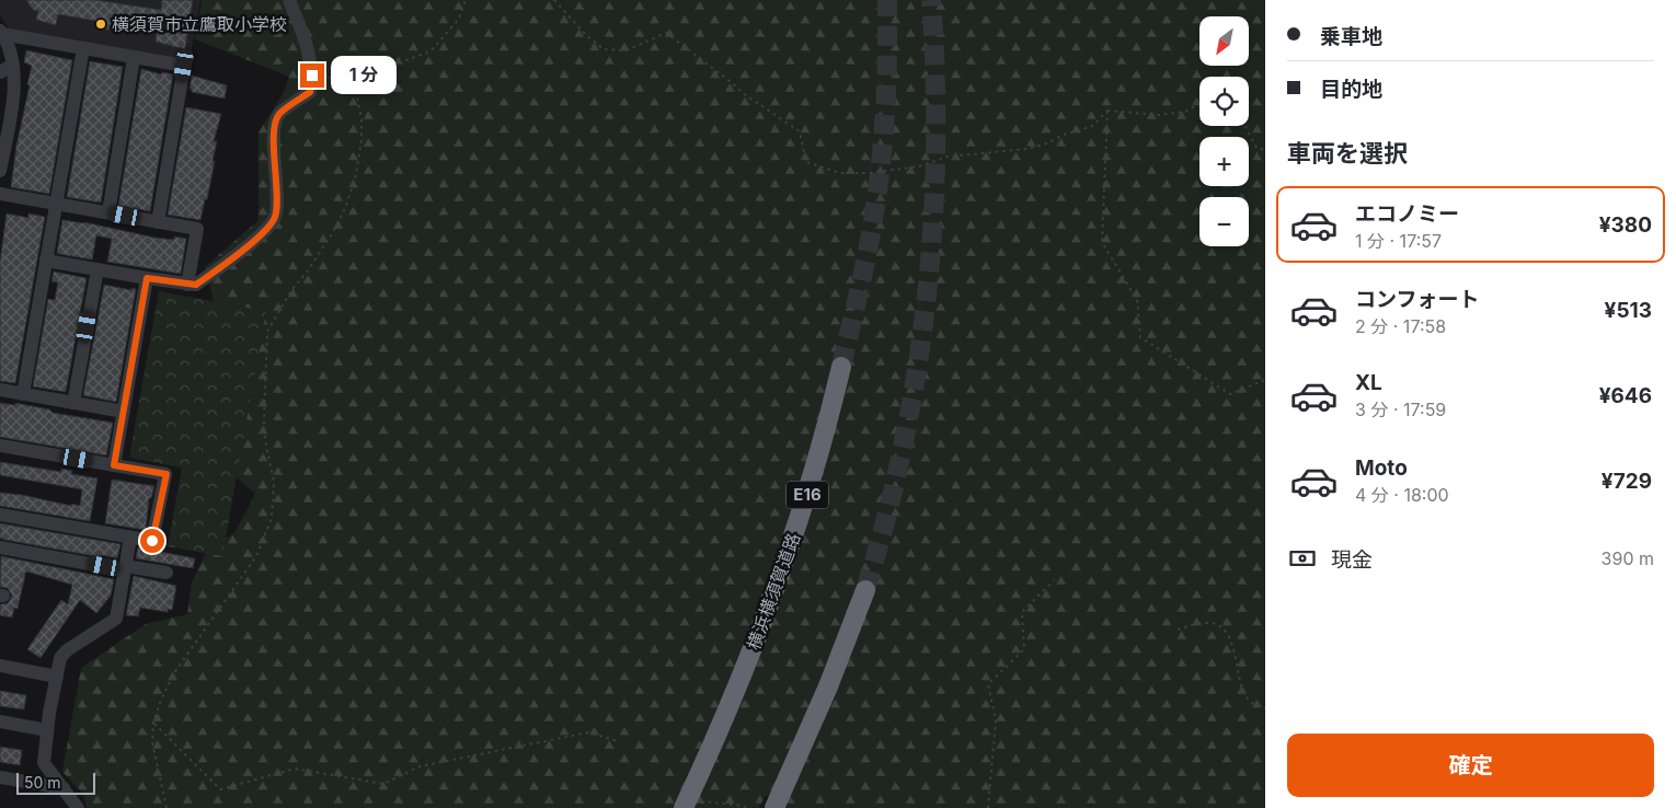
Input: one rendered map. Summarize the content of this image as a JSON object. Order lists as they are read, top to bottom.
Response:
{
  "streets": {
    "highway": ["E16", "横浜横須賀道路"]
  },
  "places": ["横須賀市立鷹取小学校"],
  "scale_bar": "50 m",
  "north": "bottom left",
  "page": {
    "banner": ["乗車地", "目的地"],
    "map_buttons": ["+", "−"],
    "bubble": "1 分",
    "heading": "車両を選択",
    "list": [
      {
        "name": "エコノミー",
        "note": "1 分 · 17:57",
        "value": "¥380"
      },
      {
        "name": "コンフォート",
        "note": "2 分 · 17:58",
        "value": "¥513"
      },
      {
        "name": "XL",
        "note": "3 分 · 17:59",
        "value": "¥646"
      },
      {
        "name": "Moto",
        "note": "4 分 · 18:00",
        "value": "¥729"
      }
    ],
    "pay": ["現金", "390 m"],
    "buttons": "確定",
    "scale": "50 m"
  }
}
